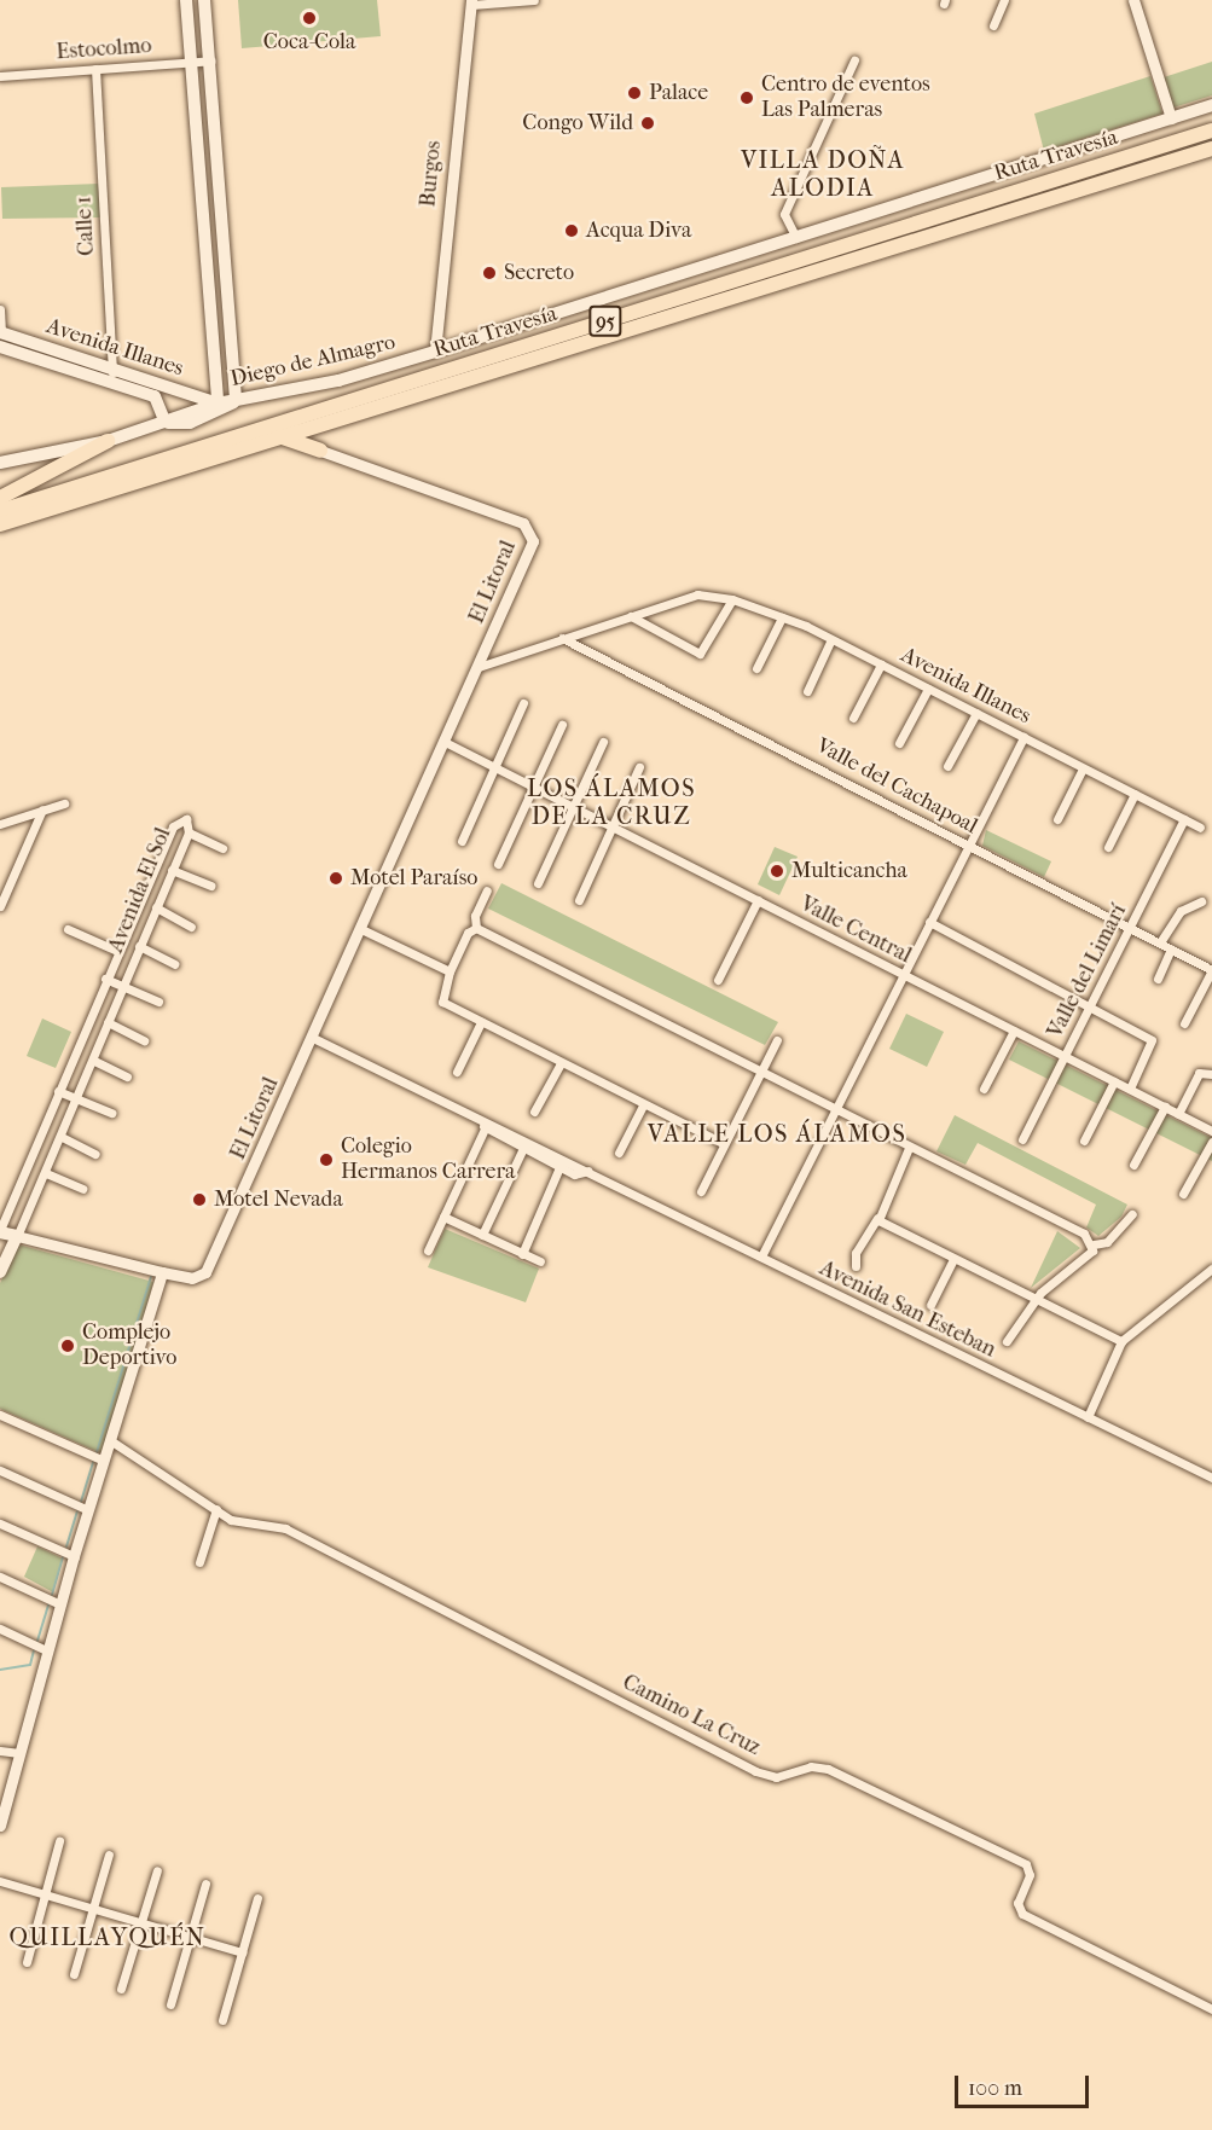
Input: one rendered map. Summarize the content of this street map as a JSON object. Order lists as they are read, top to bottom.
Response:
{
  "streets": {
    "highway": ["Ruta Travesía", "95"],
    "main road": ["Avenida Illanes", "Diego de Almagro", "Avenida El Sol"],
    "street": [
      "Estocolmo",
      "Burgos",
      "Calle 1",
      "El Litoral",
      "Valle del Cachapoal",
      "Valle Central",
      "Valle del Limarí",
      "Avenida San Esteban",
      "Camino La Cruz"
    ]
  },
  "crossings": [
    ["Estocolmo", "Calle 1"],
    ["Burgos", "Diego de Almagro"],
    ["Calle 1", "Avenida Illanes"],
    ["Avenida Illanes", "Diego de Almagro"],
    ["Avenida Illanes", "Valle del Limarí"],
    ["El Litoral", "Valle Central"],
    ["El Litoral", "Avenida San Esteban"],
    ["Valle del Cachapoal", "Valle del Limarí"],
    ["Valle Central", "Valle del Limarí"]
  ],
  "districts": [
    "VILLA DOÑA ALODIA",
    "LOS ÁLAMOS DE LA CRUZ",
    "VALLE LOS ÁLAMOS",
    "QUILLAYQUÉN"
  ],
  "places": [
    "Coca-Cola",
    "Palace",
    "Centro de eventos Las Palmeras",
    "Congo Wild",
    "Acqua Diva",
    "Secreto",
    "Multicancha",
    "Motel Paraíso",
    "Colegio Hermanos Carrera",
    "Motel Nevada",
    "Complejo Deportivo"
  ],
  "scale_bar": "100 m"
}
